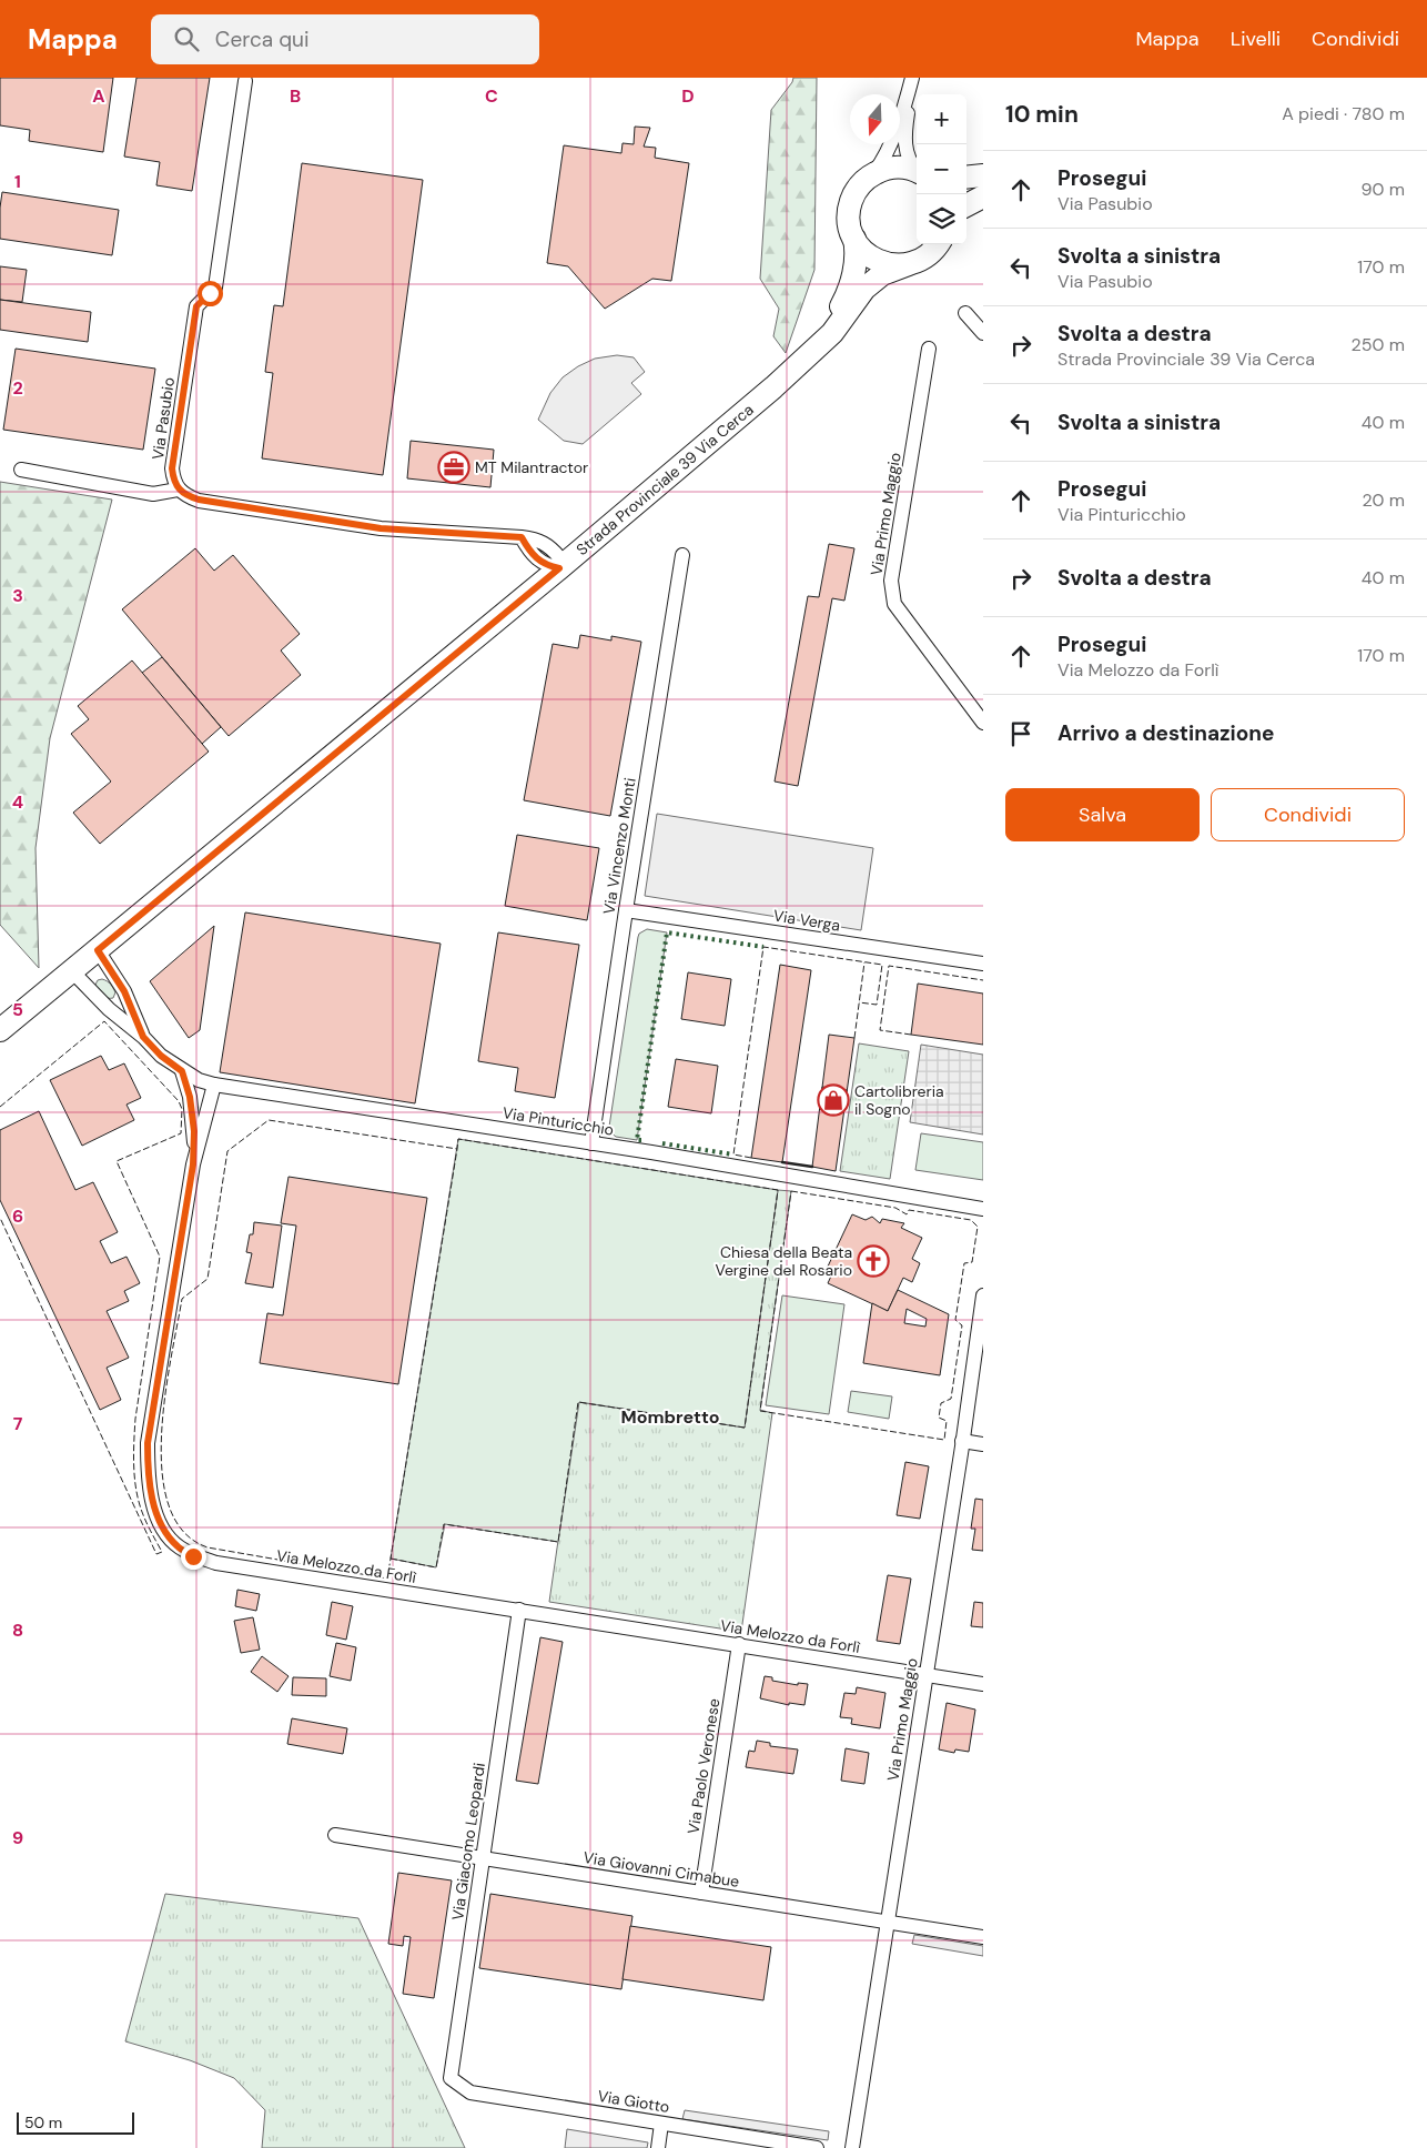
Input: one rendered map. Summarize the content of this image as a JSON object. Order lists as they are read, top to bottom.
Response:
{
  "streets": {
    "main road": ["Strada Provinciale 39 Via Cerca"],
    "street": [
      "Via Pasubio",
      "Via Primo Maggio",
      "Via Vincenzo Monti",
      "Via Verga",
      "Via Pinturicchio",
      "Via Melozzo da Forlì",
      "Via Paolo Veronese",
      "Via Giacomo Leopardi",
      "Via Giovanni Cimabue",
      "Via Giotto"
    ]
  },
  "crossings": [
    ["Via Primo Maggio", "Via Melozzo da Forlì"],
    ["Via Primo Maggio", "Via Giovanni Cimabue"],
    ["Via Vincenzo Monti", "Via Verga"],
    ["Via Vincenzo Monti", "Via Pinturicchio"],
    ["Via Pinturicchio", "Via Melozzo da Forlì"],
    ["Via Melozzo da Forlì", "Via Paolo Veronese"],
    ["Via Melozzo da Forlì", "Via Giacomo Leopardi"],
    ["Via Paolo Veronese", "Via Giovanni Cimabue"],
    ["Via Giacomo Leopardi", "Via Giovanni Cimabue"],
    ["Via Giacomo Leopardi", "Via Giotto"]
  ],
  "districts": ["Mombretto"],
  "places": {
    "office": ["MT Milantractor"],
    "shop": ["Cartolibreria il Sogno"],
    "church": ["Chiesa della Beata Vergine del Rosario"]
  },
  "scale_bar": "50 m",
  "north": "bottom",
  "page": {
    "header": "Mappa",
    "search": "Cerca qui",
    "nav": ["Mappa", "Livelli", "Condividi"],
    "heading": ["10 min", "A piedi · 780 m"],
    "map_buttons": ["+", "−"],
    "list": [
      ["Prosegui", "Via Pasubio", "90 m"],
      ["Svolta a sinistra", "Via Pasubio", "170 m"],
      ["Svolta a destra", "Strada Provinciale 39 Via Cerca", "250 m"],
      ["Svolta a sinistra", "40 m"],
      ["Prosegui", "Via Pinturicchio", "20 m"],
      ["Svolta a destra", "40 m"],
      ["Prosegui", "Via Melozzo da Forlì", "170 m"],
      "Arrivo a destinazione"
    ],
    "buttons": ["Salva", "Condividi"],
    "scale": "50 m"
  },
  "grid": {
    "columns": [
      "A",
      "B",
      "C",
      "D"
    ],
    "rows": [
      "1",
      "2",
      "3",
      "4",
      "5",
      "6",
      "7",
      "8",
      "9"
    ]
  }
}
